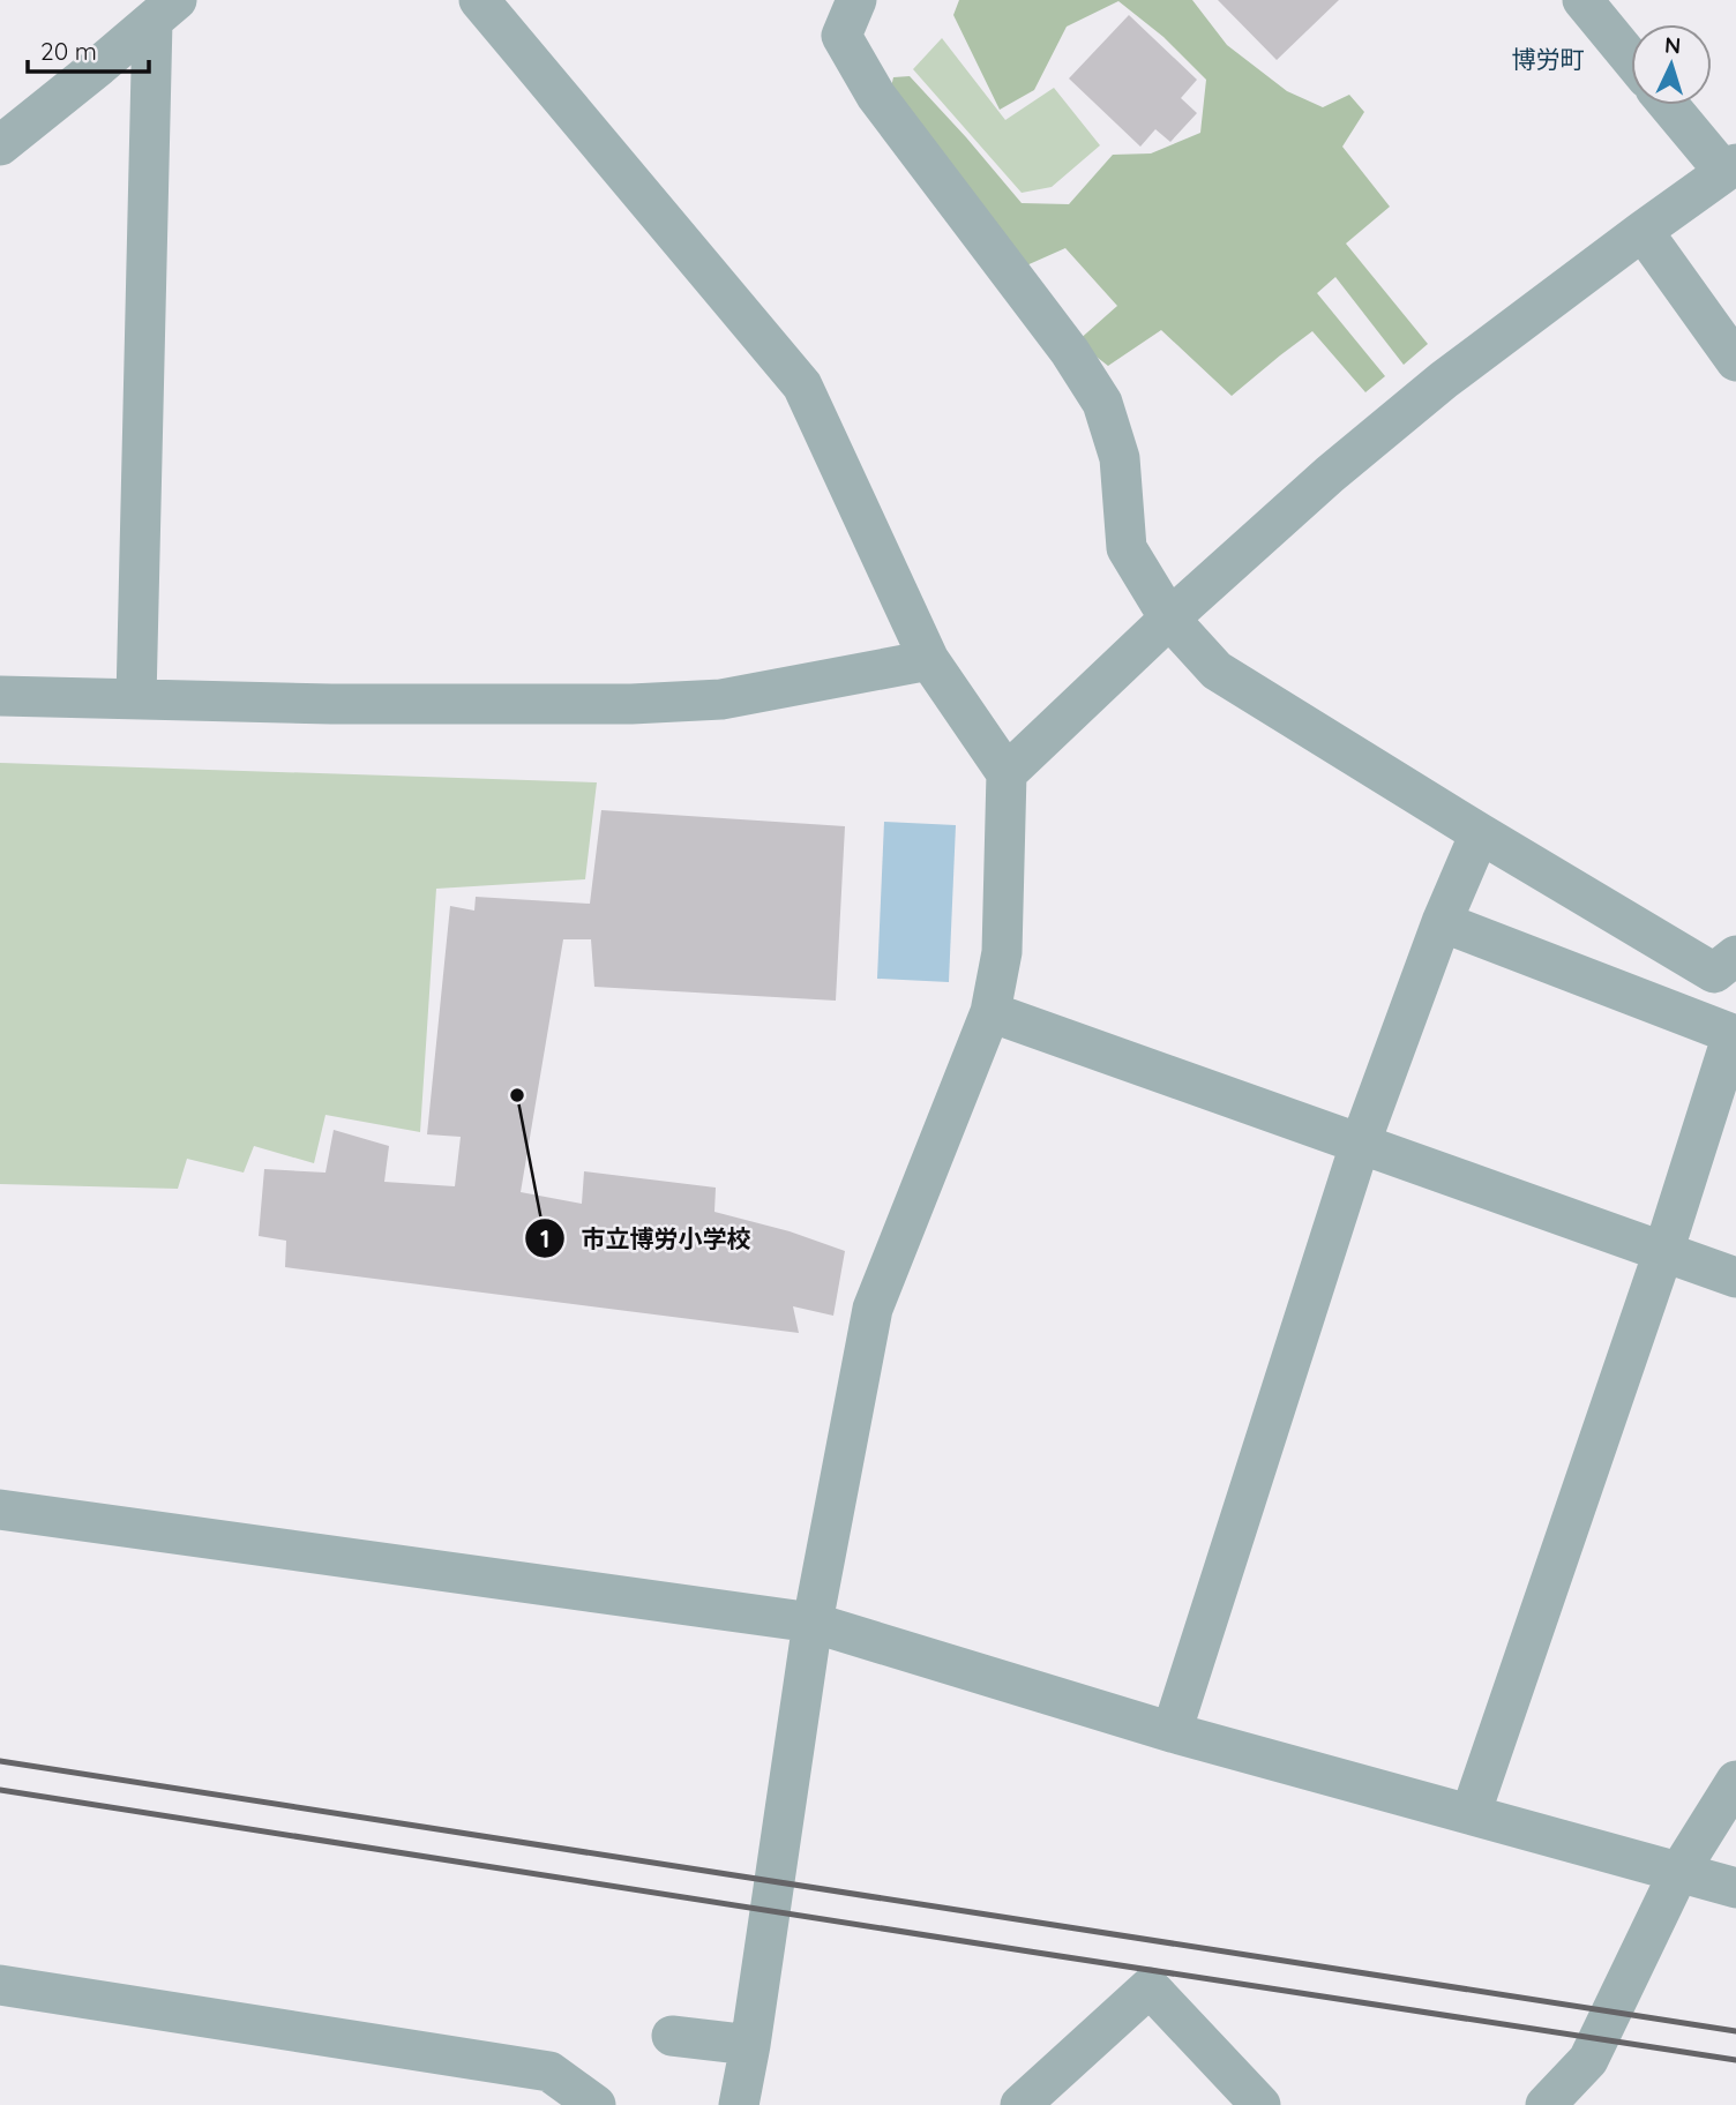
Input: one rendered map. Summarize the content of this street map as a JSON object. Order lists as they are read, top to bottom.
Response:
{
  "districts": ["博労町"],
  "places": ["市立博労小学校"],
  "scale_bar": "20 m",
  "north": "top"
}
